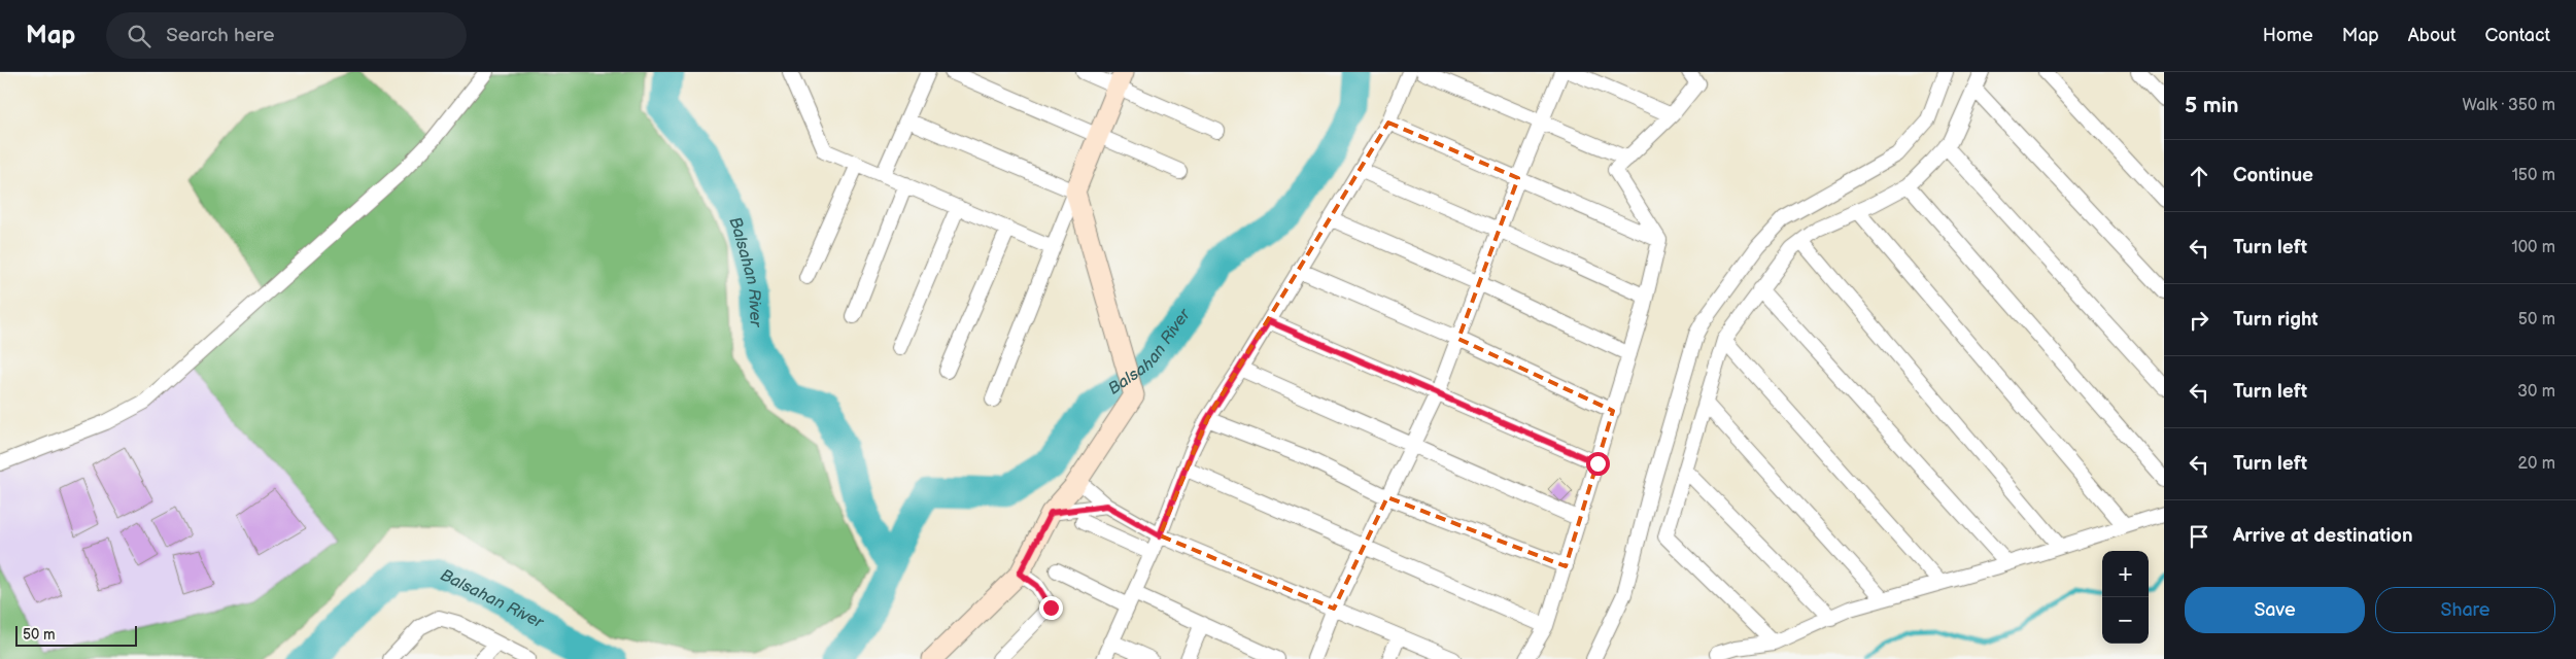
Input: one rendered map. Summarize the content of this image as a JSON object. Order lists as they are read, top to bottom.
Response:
{
  "water": ["Balsahan River"],
  "scale_bar": "50 m",
  "page": {
    "header": "Map",
    "search": "Search here",
    "nav": [
      "Home",
      "Map",
      "About",
      "Contact"
    ],
    "heading": ["5 min", "Walk · 350 m"],
    "list": [
      ["Continue", "150 m"],
      ["Turn left", "100 m"],
      ["Turn right", "50 m"],
      ["Turn left", "30 m"],
      ["Turn left", "20 m"],
      "Arrive at destination"
    ],
    "map_buttons": ["+", "−"],
    "buttons": ["Save", "Share"],
    "scale": "50 m"
  }
}
